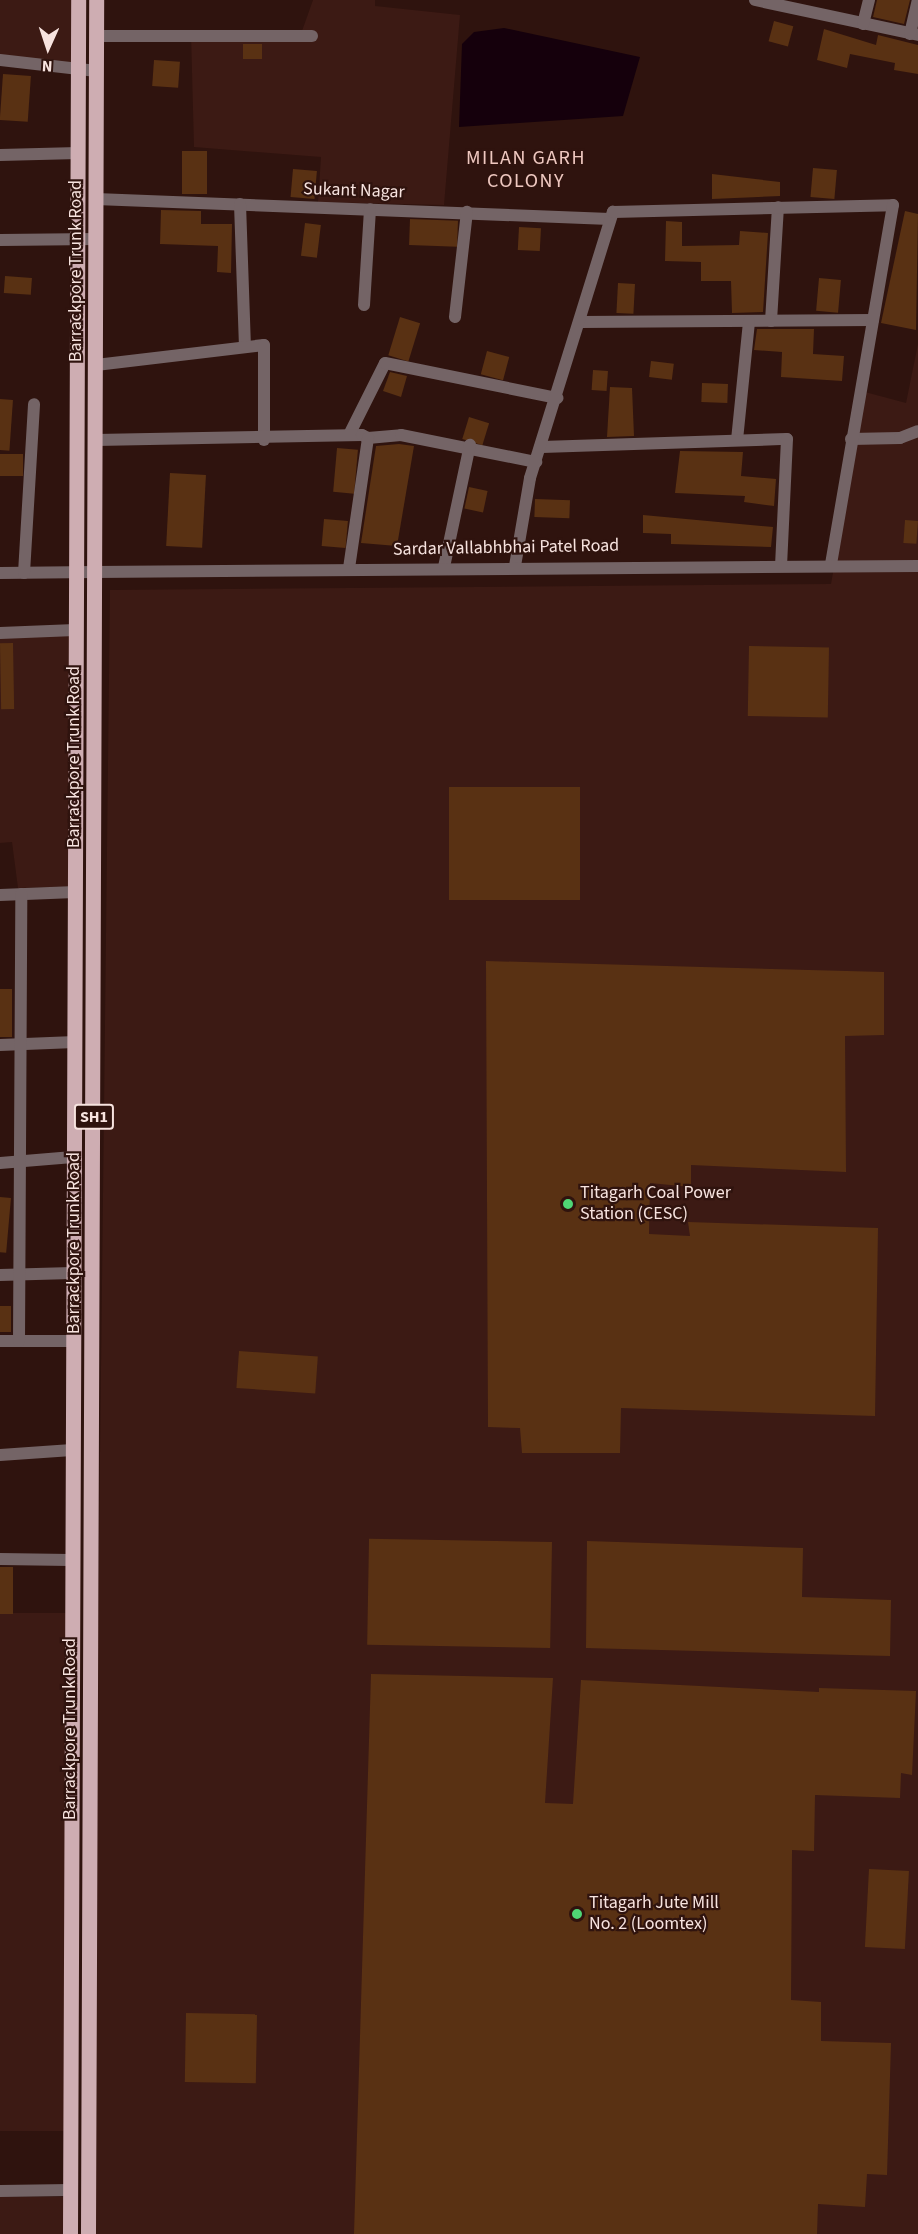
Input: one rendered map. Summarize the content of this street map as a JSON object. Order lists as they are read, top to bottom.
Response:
{
  "streets": {
    "main road": ["Barrackpore Trunk Road", "SH1"],
    "street": ["Sukant Nagar", "Sardar Vallabhbhai Patel Road"]
  },
  "crossings": [
    ["Sukant Nagar", "Barrackpore Trunk Road"],
    ["Barrackpore Trunk Road", "Sardar Vallabhbhai Patel Road"]
  ],
  "districts": ["MILAN GARH COLONY"],
  "places": ["Titagarh Coal Power Station (CESC)", "Titagarh Jute Mill No. 2 (Loomtex)"],
  "north": "bottom"
}
